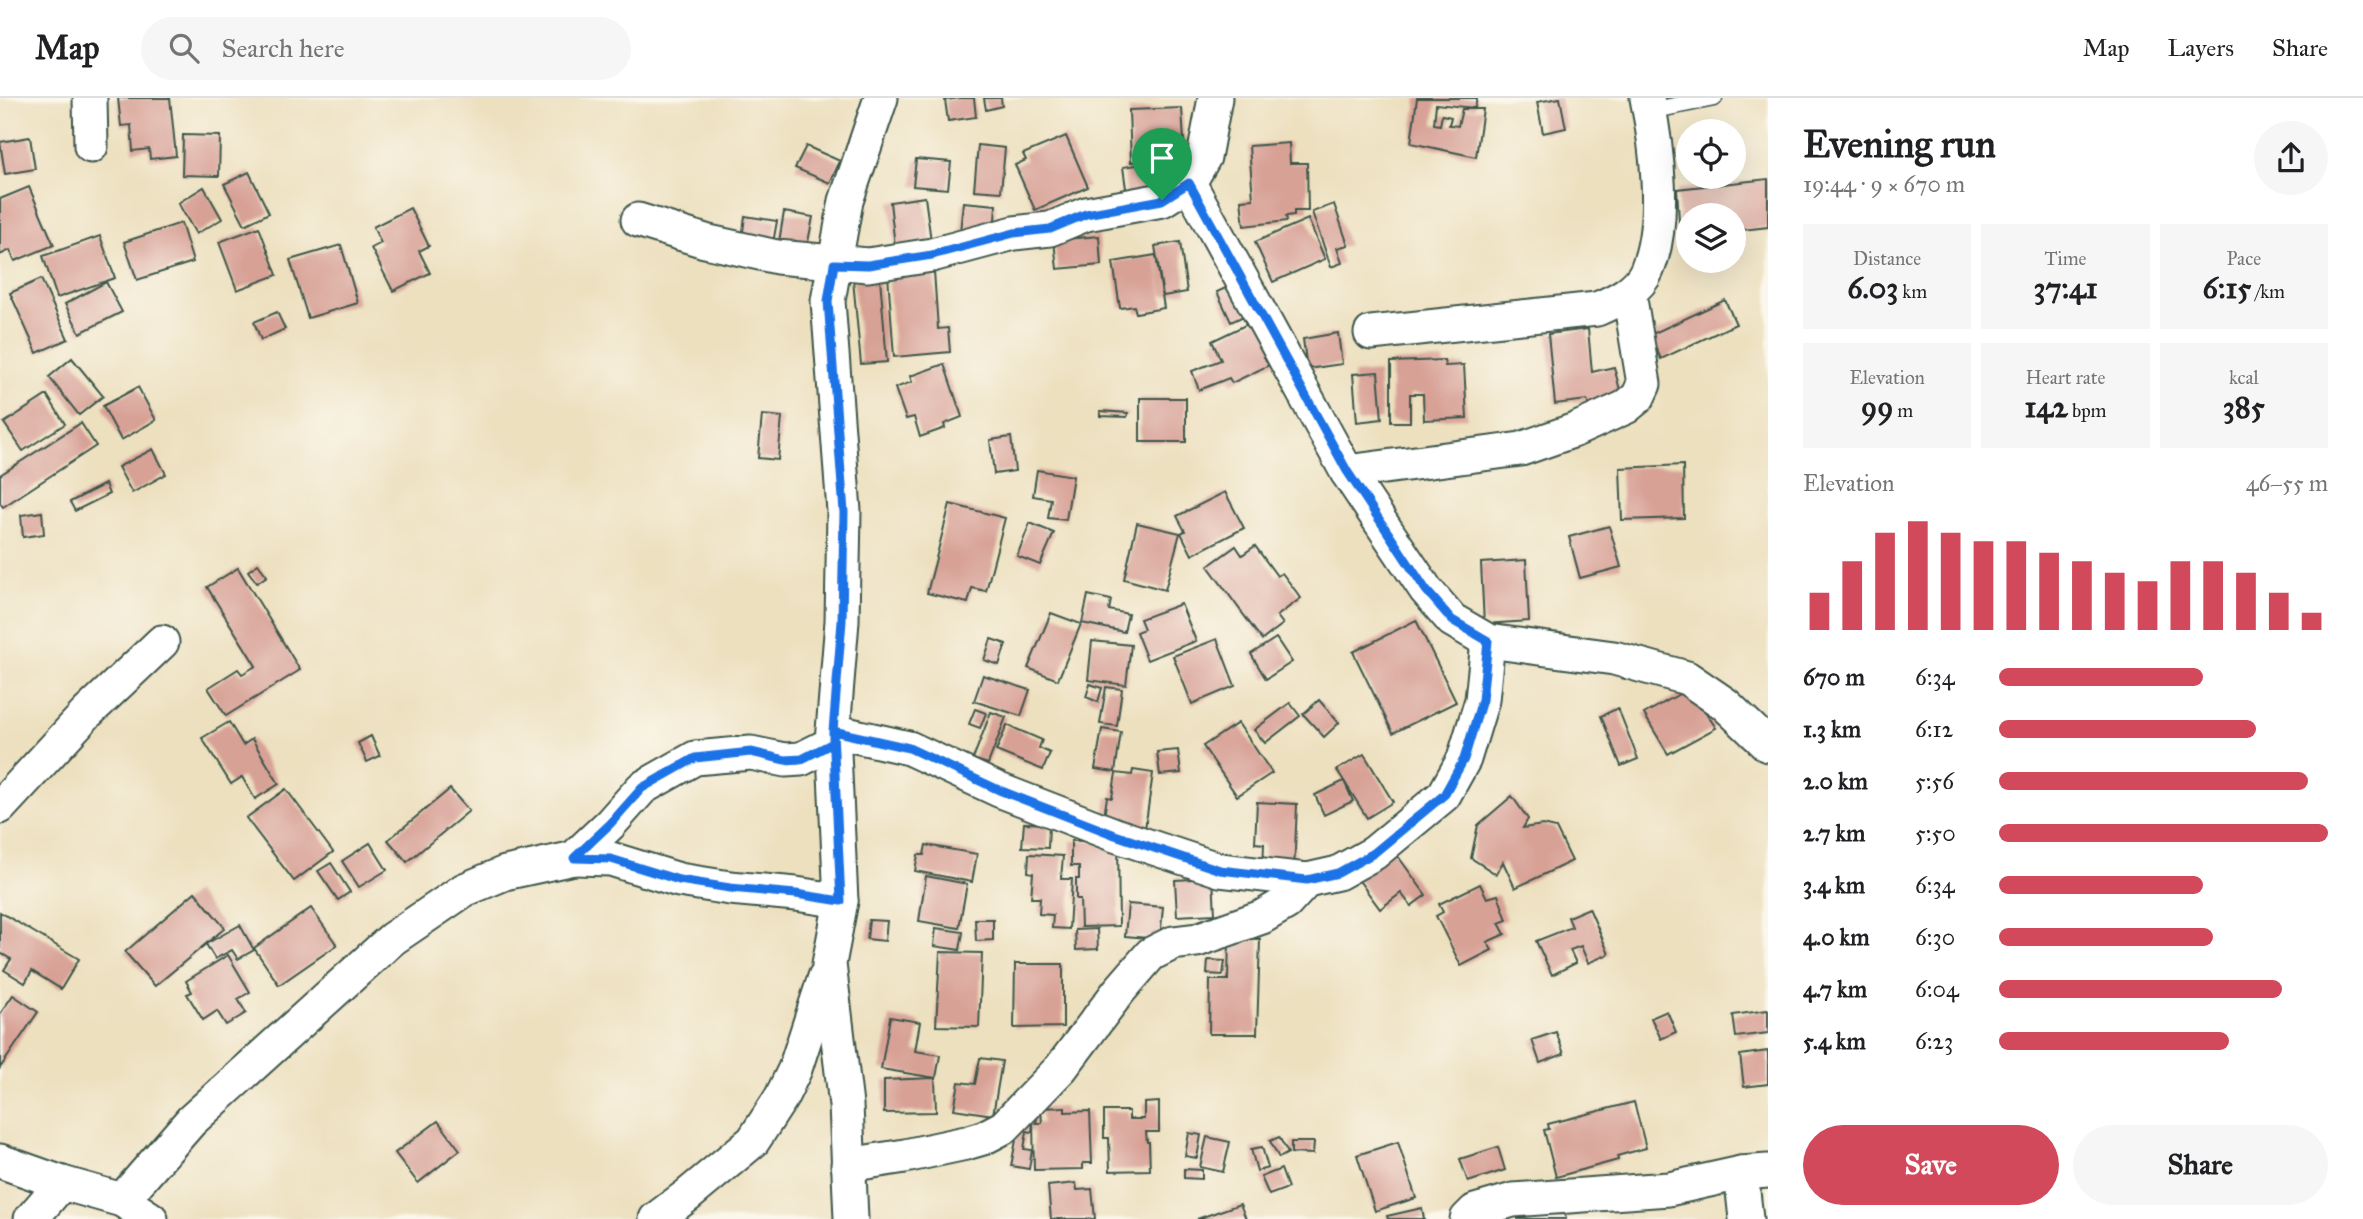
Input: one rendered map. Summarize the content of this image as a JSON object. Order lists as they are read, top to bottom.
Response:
{
  "page": {
    "header": "Map",
    "search": "Search here",
    "nav": ["Map", "Layers", "Share"],
    "heading": ["Evening run", "19:44 · 9 × 670 m"],
    "stats": [
      ["Distance", "6.03 km"],
      ["Time", "37:41"],
      ["Pace", "6:15 /km"],
      ["Elevation", "99 m"],
      ["Heart rate", "142 bpm"],
      ["kcal", "385"]
    ],
    "chart": ["Elevation", "46–55 m"],
    "list": [
      {
        "name": "670 m",
        "note": "6:34"
      },
      {
        "name": "1.3 km",
        "note": "6:12"
      },
      {
        "name": "2.0 km",
        "note": "5:56"
      },
      {
        "name": "2.7 km",
        "note": "5:50"
      },
      {
        "name": "3.4 km",
        "note": "6:34"
      },
      {
        "name": "4.0 km",
        "note": "6:30"
      },
      {
        "name": "4.7 km",
        "note": "6:04"
      },
      {
        "name": "5.4 km",
        "note": "6:23"
      }
    ],
    "buttons": ["Save", "Share"]
  }
}
